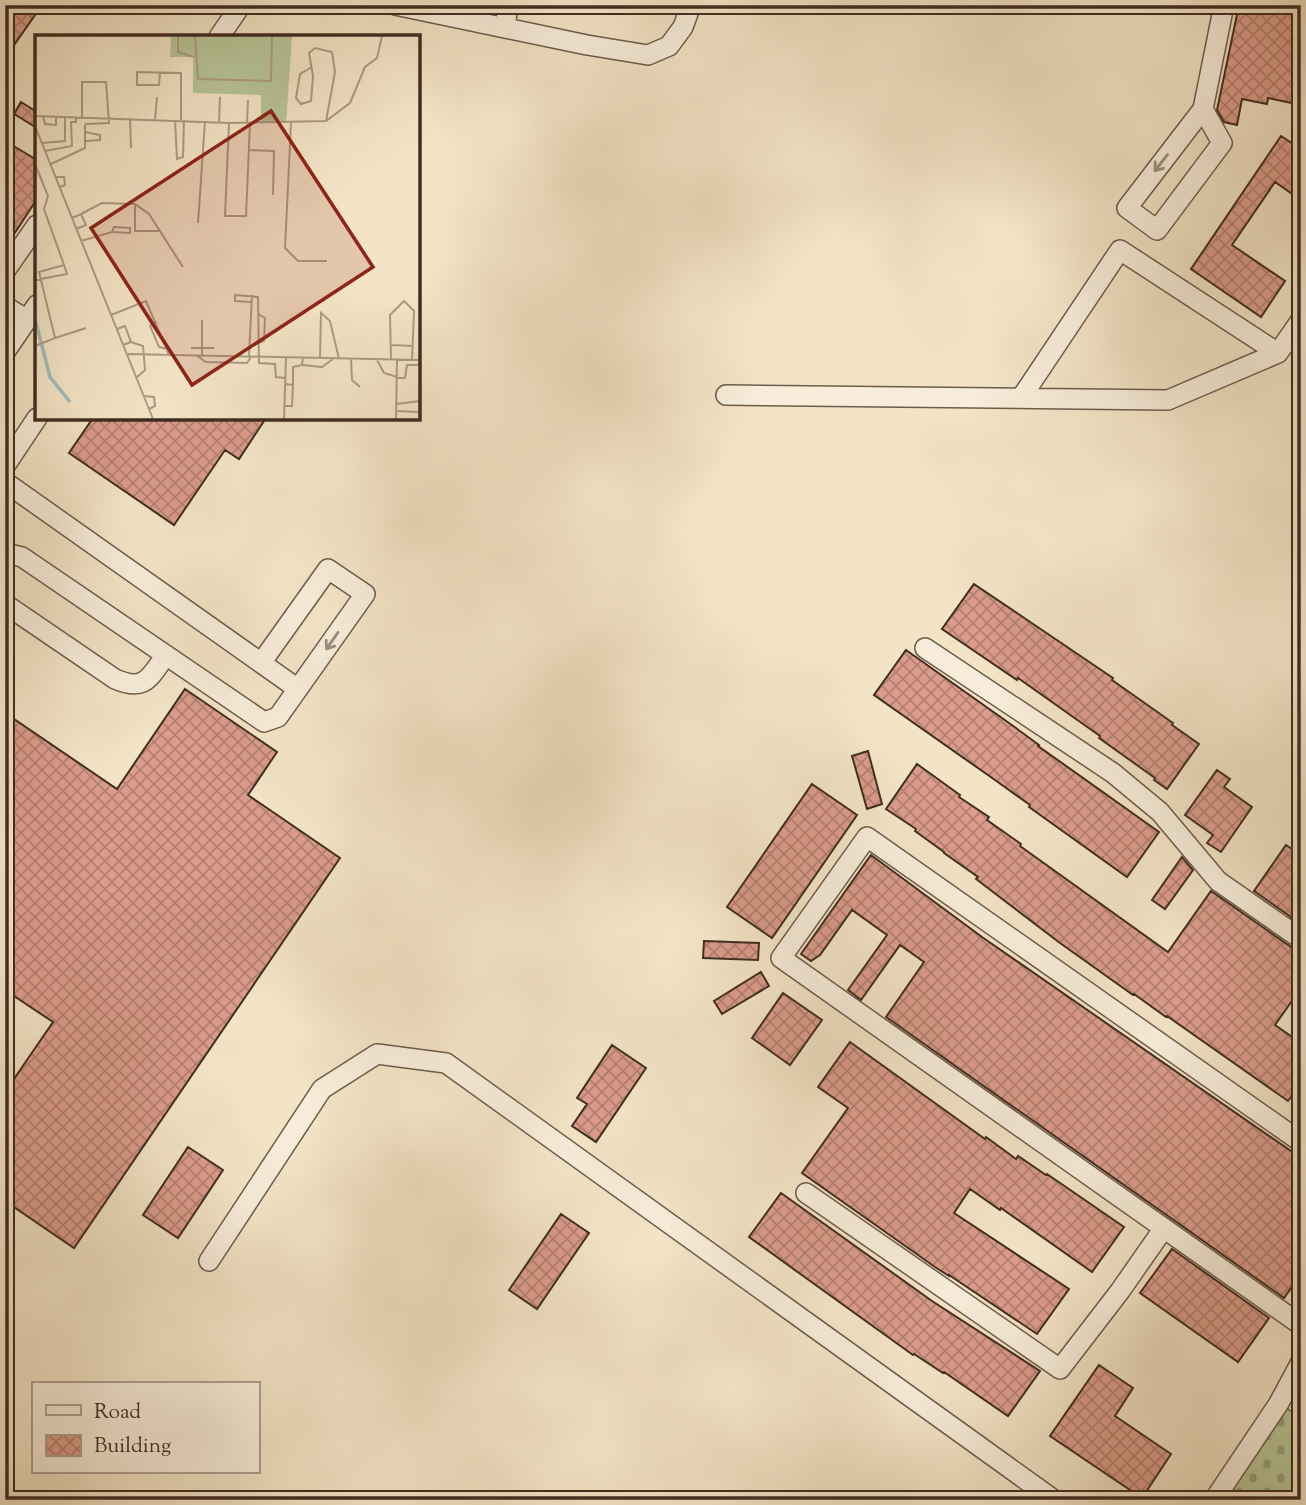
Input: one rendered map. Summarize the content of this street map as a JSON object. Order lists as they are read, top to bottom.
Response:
{
  "legend": ["Road", "Building"]
}
